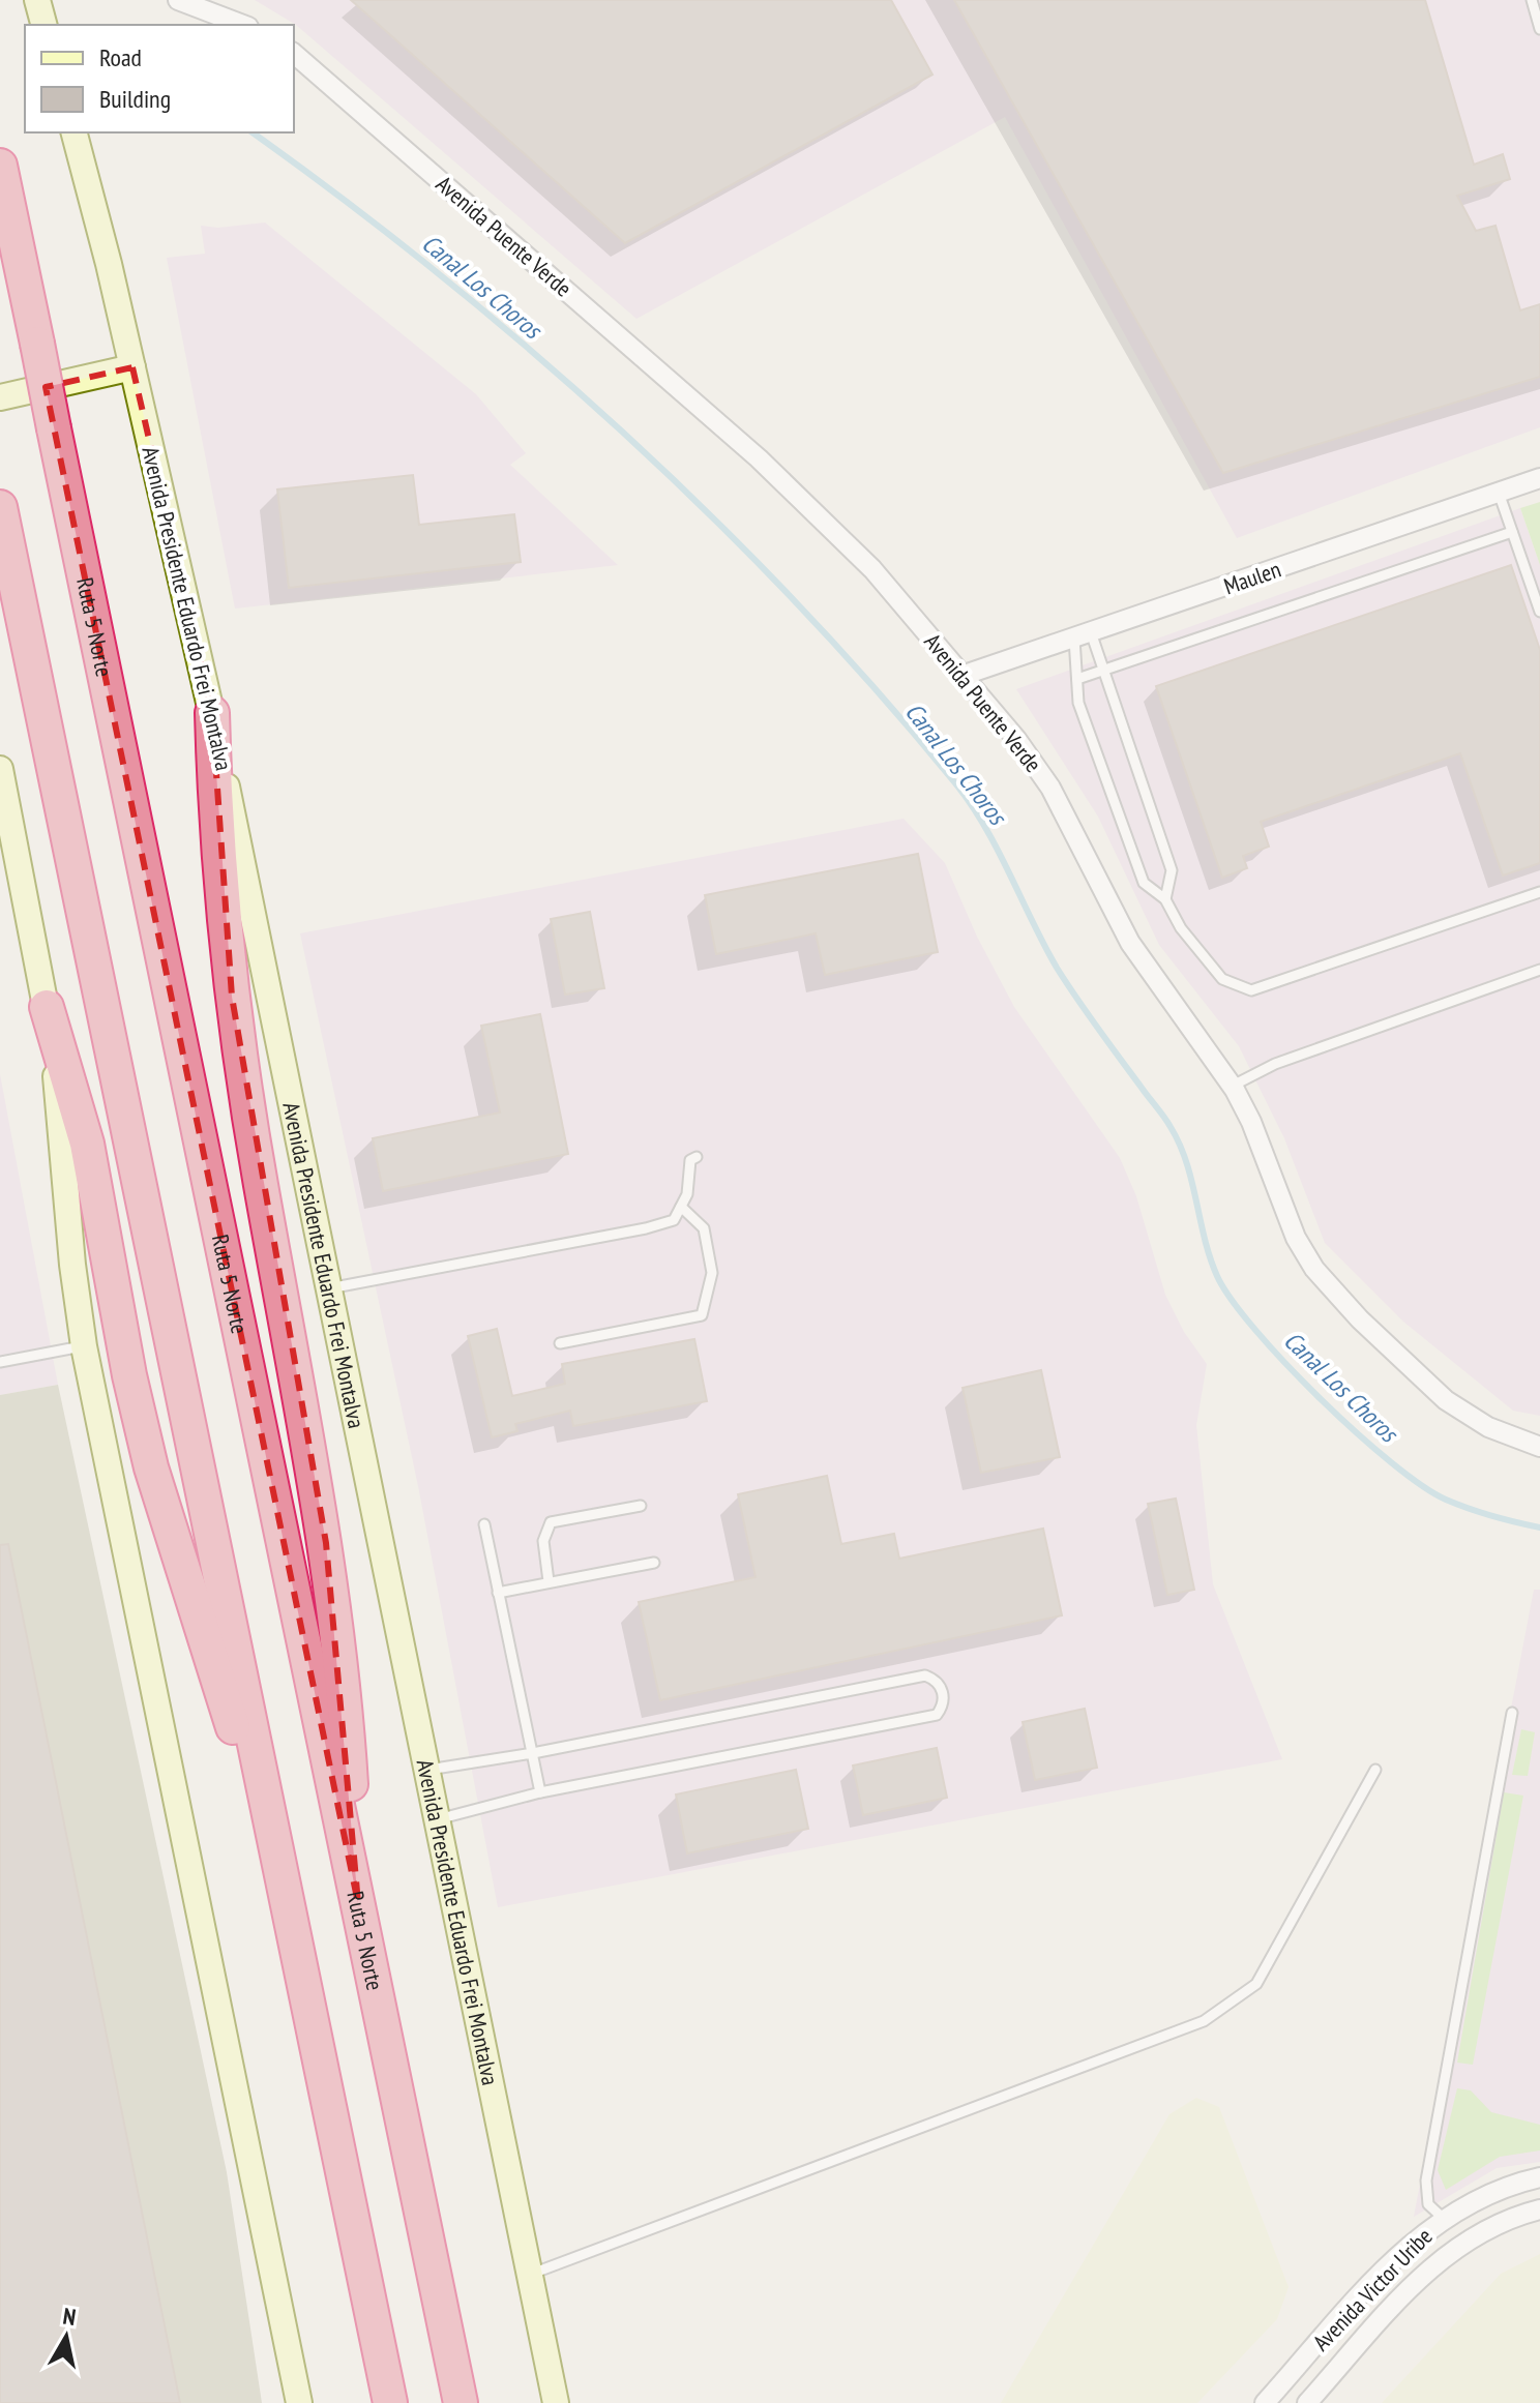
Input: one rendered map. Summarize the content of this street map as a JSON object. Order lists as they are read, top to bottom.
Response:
{
  "streets": {
    "highway": ["Ruta 5 Norte"],
    "main road": ["Avenida Presidente Eduardo Frei Montalva"],
    "street": ["Avenida Puente Verde", "Maulen", "Avenida Victor Uribe"]
  },
  "crossings": [
    ["Avenida Puente Verde", "Maulen"]
  ],
  "water": ["Canal Los Choros"],
  "legend": ["Road", "Building"],
  "north": "top"
}
